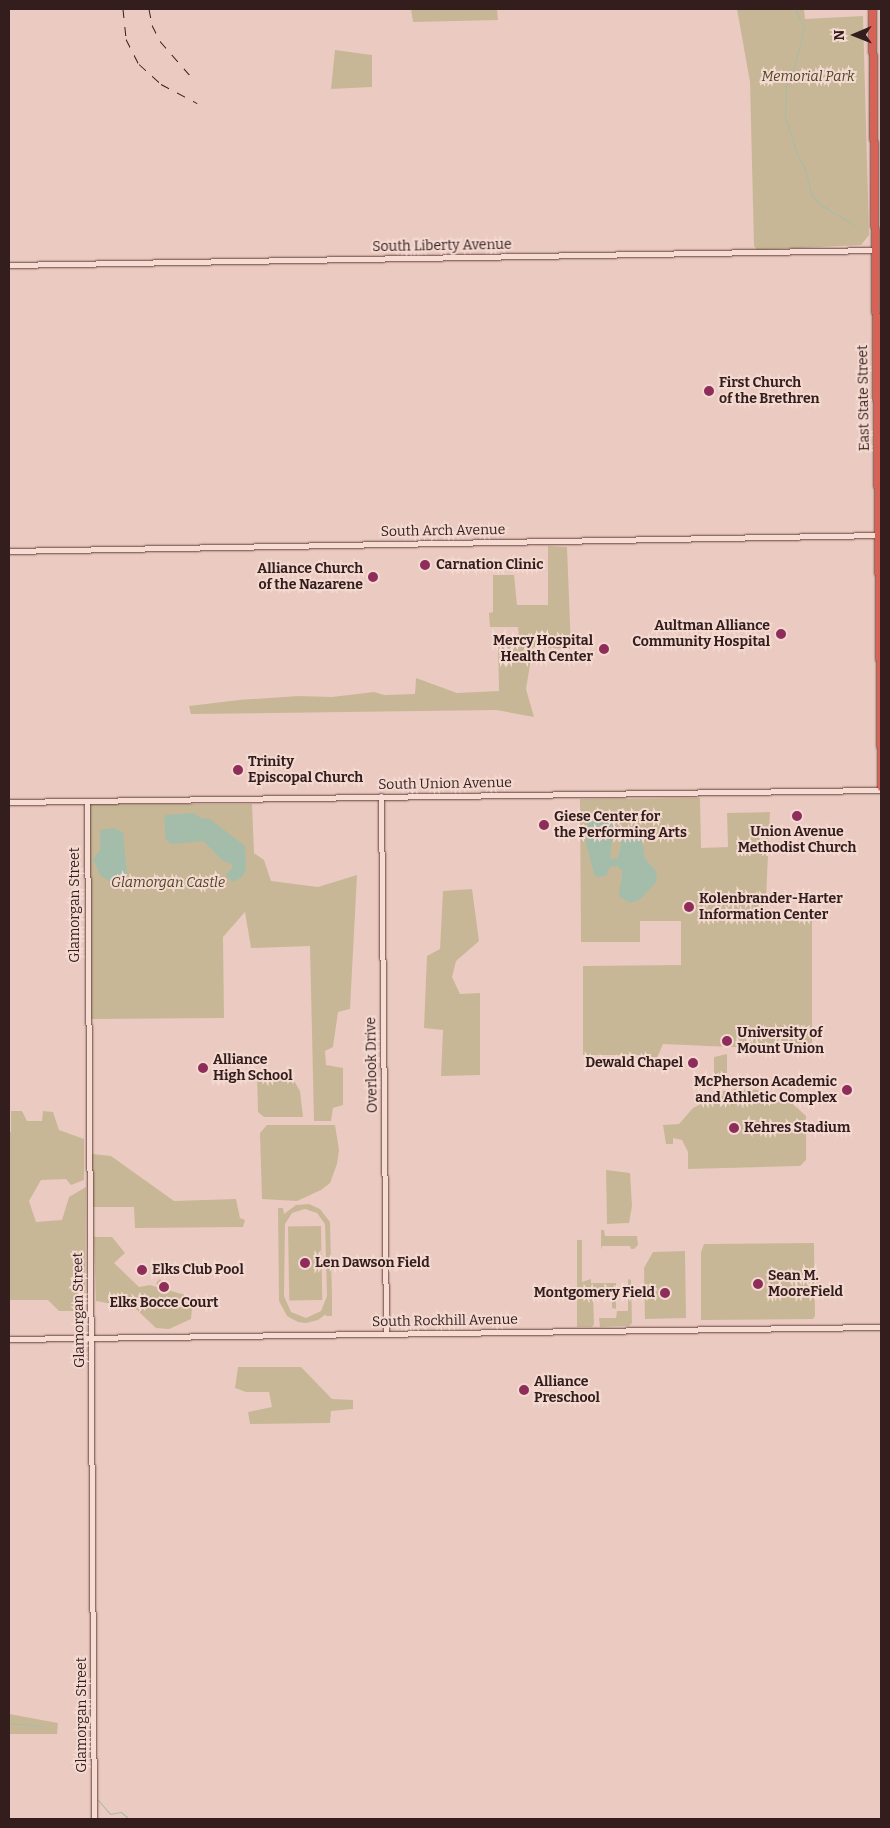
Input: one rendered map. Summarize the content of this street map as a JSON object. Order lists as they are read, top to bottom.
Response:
{
  "streets": {
    "highway": ["East State Street"],
    "street": [
      "South Liberty Avenue",
      "South Arch Avenue",
      "South Union Avenue",
      "Glamorgan Street",
      "Overlook Drive",
      "South Rockhill Avenue"
    ]
  },
  "crossings": [
    ["South Liberty Avenue", "East State Street"],
    ["East State Street", "South Arch Avenue"],
    ["East State Street", "South Union Avenue"],
    ["South Union Avenue", "Glamorgan Street"],
    ["South Union Avenue", "Overlook Drive"],
    ["Glamorgan Street", "South Rockhill Avenue"],
    ["Overlook Drive", "South Rockhill Avenue"]
  ],
  "parks": ["Memorial Park", "Glamorgan Castle"],
  "places": [
    "First Church of the Brethren",
    "Carnation Clinic",
    "Alliance Church of the Nazarene",
    "Aultman Alliance Community Hospital",
    "Mercy Hospital Health Center",
    "Trinity Episcopal Church",
    "Union Avenue Methodist Church",
    "Giese Center for the Performing Arts",
    "Kolenbrander-Harter Information Center",
    "University of Mount Union",
    "Dewald Chapel",
    "Alliance High School",
    "McPherson Academic and Athletic Complex",
    "Kehres Stadium",
    "Len Dawson Field",
    "Elks Club Pool",
    "Sean M. MooreField",
    "Elks Bocce Court",
    "Montgomery Field",
    "Alliance Preschool"
  ],
  "north": "left"
}
